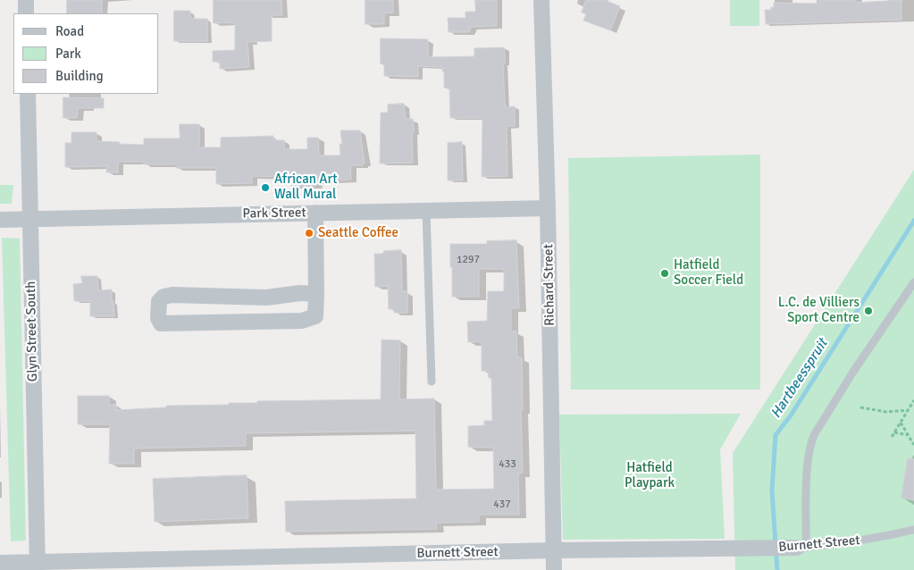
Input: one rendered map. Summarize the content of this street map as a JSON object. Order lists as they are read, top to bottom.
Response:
{
  "streets": {
    "street": [
      "Park Street",
      "Richard Street",
      "Glyn Street South",
      "Burnett Street"
    ]
  },
  "crossings": [
    ["Park Street", "Richard Street"],
    ["Park Street", "Glyn Street South"],
    ["Richard Street", "Burnett Street"],
    ["Glyn Street South", "Burnett Street"]
  ],
  "water": ["Hartbeesspruit"],
  "parks": ["Hatfield Playpark"],
  "places": [
    "African Art Wall Mural",
    "Seattle Coffee",
    "Hatfield Soccer Field",
    "L.C. de Villiers Sport Centre"
  ],
  "house_numbers": ["1297", "433", "437"],
  "legend": ["Road", "Park", "Building"]
}
